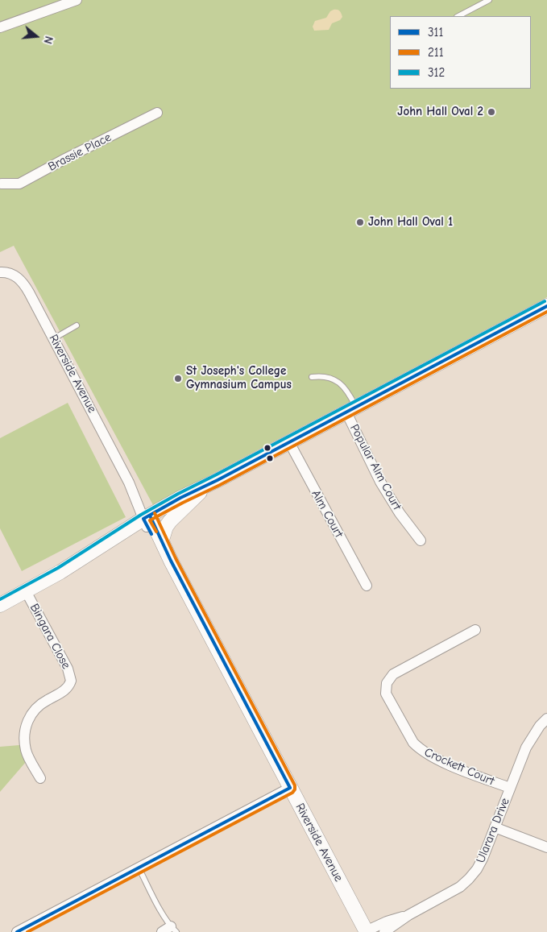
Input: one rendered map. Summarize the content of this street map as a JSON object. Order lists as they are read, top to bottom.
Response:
{
  "streets": {
    "main road": ["Riverside Avenue"],
    "street": [
      "Brassie Place",
      "Popular Alm Court",
      "Alm Court",
      "Bingara Close",
      "Crockett Court",
      "Ularara Drive"
    ]
  },
  "crossings": [
    ["Riverside Avenue", "Ularara Drive"],
    ["Crockett Court", "Ularara Drive"]
  ],
  "places": ["John Hall Oval 2", "John Hall Oval 1", "St Joseph's College Gymnasium Campus"],
  "lines": ["transit line 312", "transit line 311", "transit line 211"],
  "legend": ["311", "211", "312"],
  "north": "right"
}
